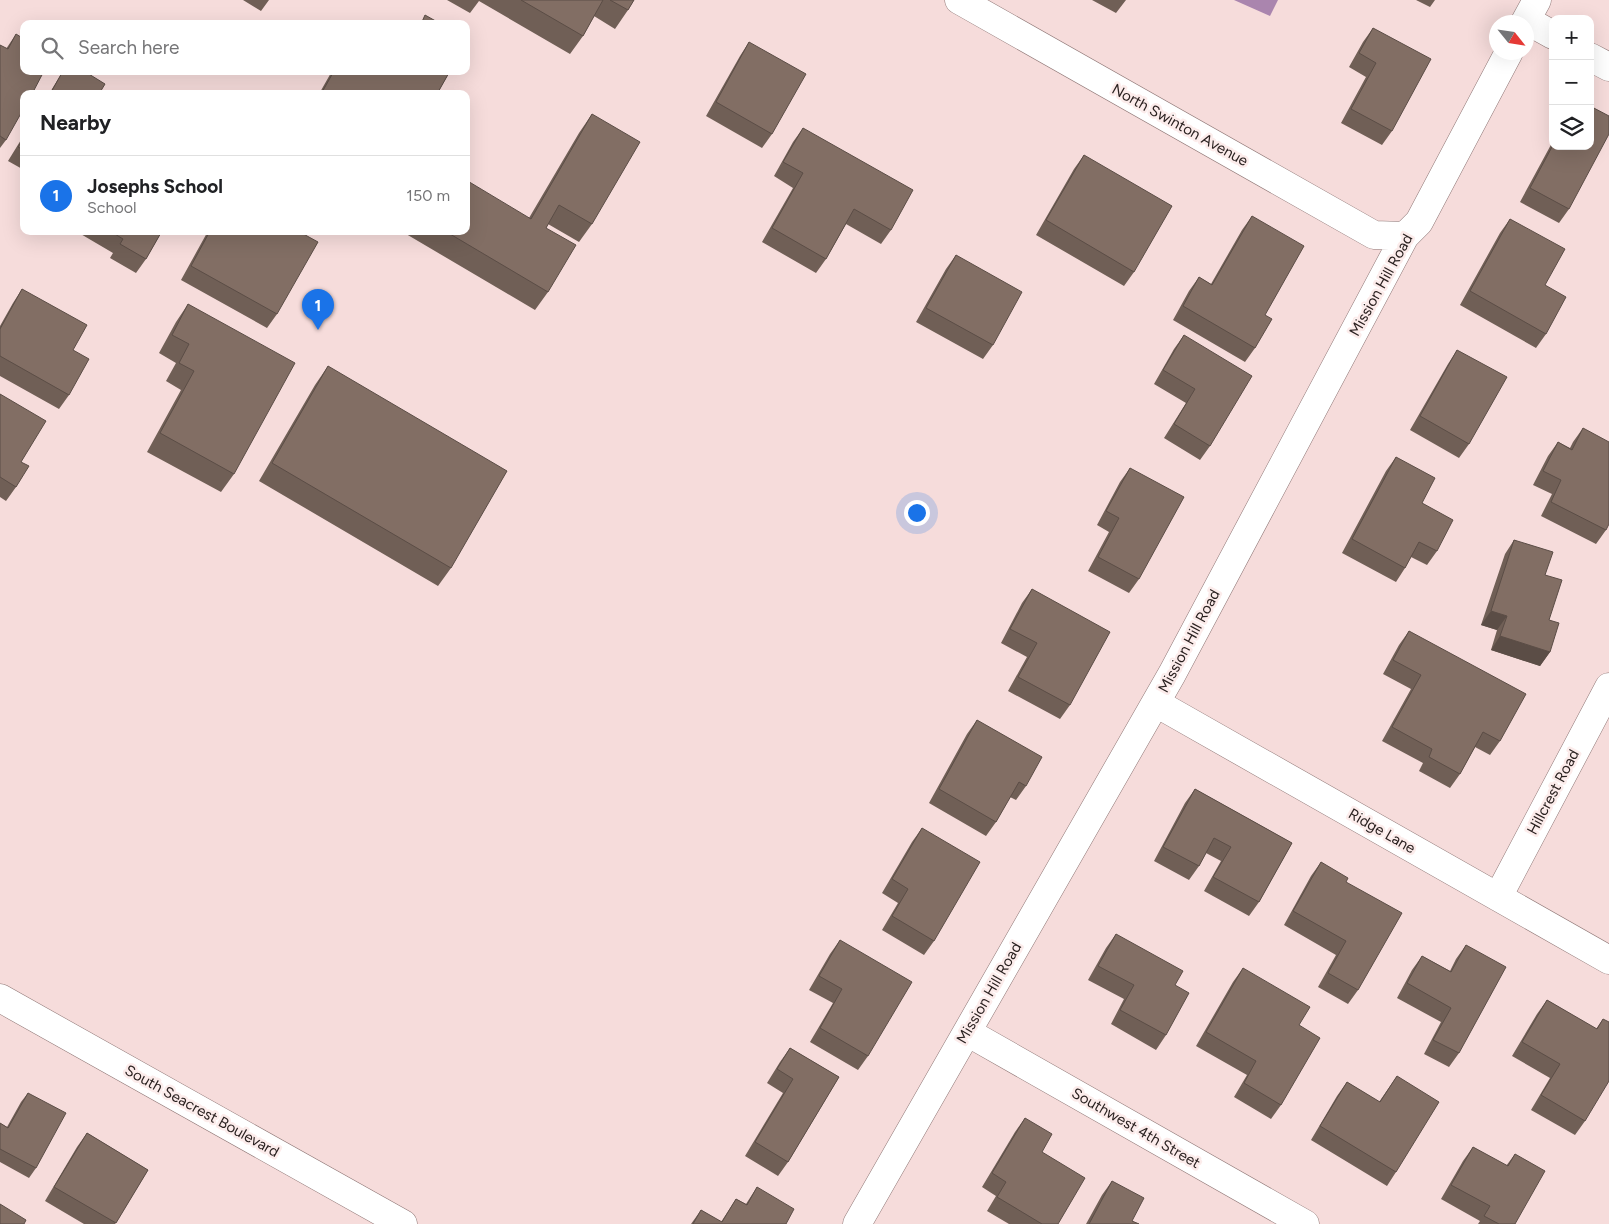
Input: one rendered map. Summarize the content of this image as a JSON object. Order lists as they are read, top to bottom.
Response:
{
  "streets": {
    "street": [
      "North Swinton Avenue",
      "Mission Hill Road",
      "Hillcrest Road",
      "Ridge Lane",
      "South Seacrest Boulevard",
      "Southwest 4th Street"
    ]
  },
  "crossings": [
    ["North Swinton Avenue", "Mission Hill Road"],
    ["Mission Hill Road", "Ridge Lane"],
    ["Mission Hill Road", "Southwest 4th Street"],
    ["Hillcrest Road", "Ridge Lane"]
  ],
  "north": "bottom right",
  "page": {
    "map_buttons": ["+", "−"],
    "search": "Search here",
    "heading": "Nearby",
    "list": [
      {
        "mark": "1",
        "name": "Josephs School",
        "note": "School",
        "value": "150 m"
      }
    ],
    "pins": "1"
  }
}
